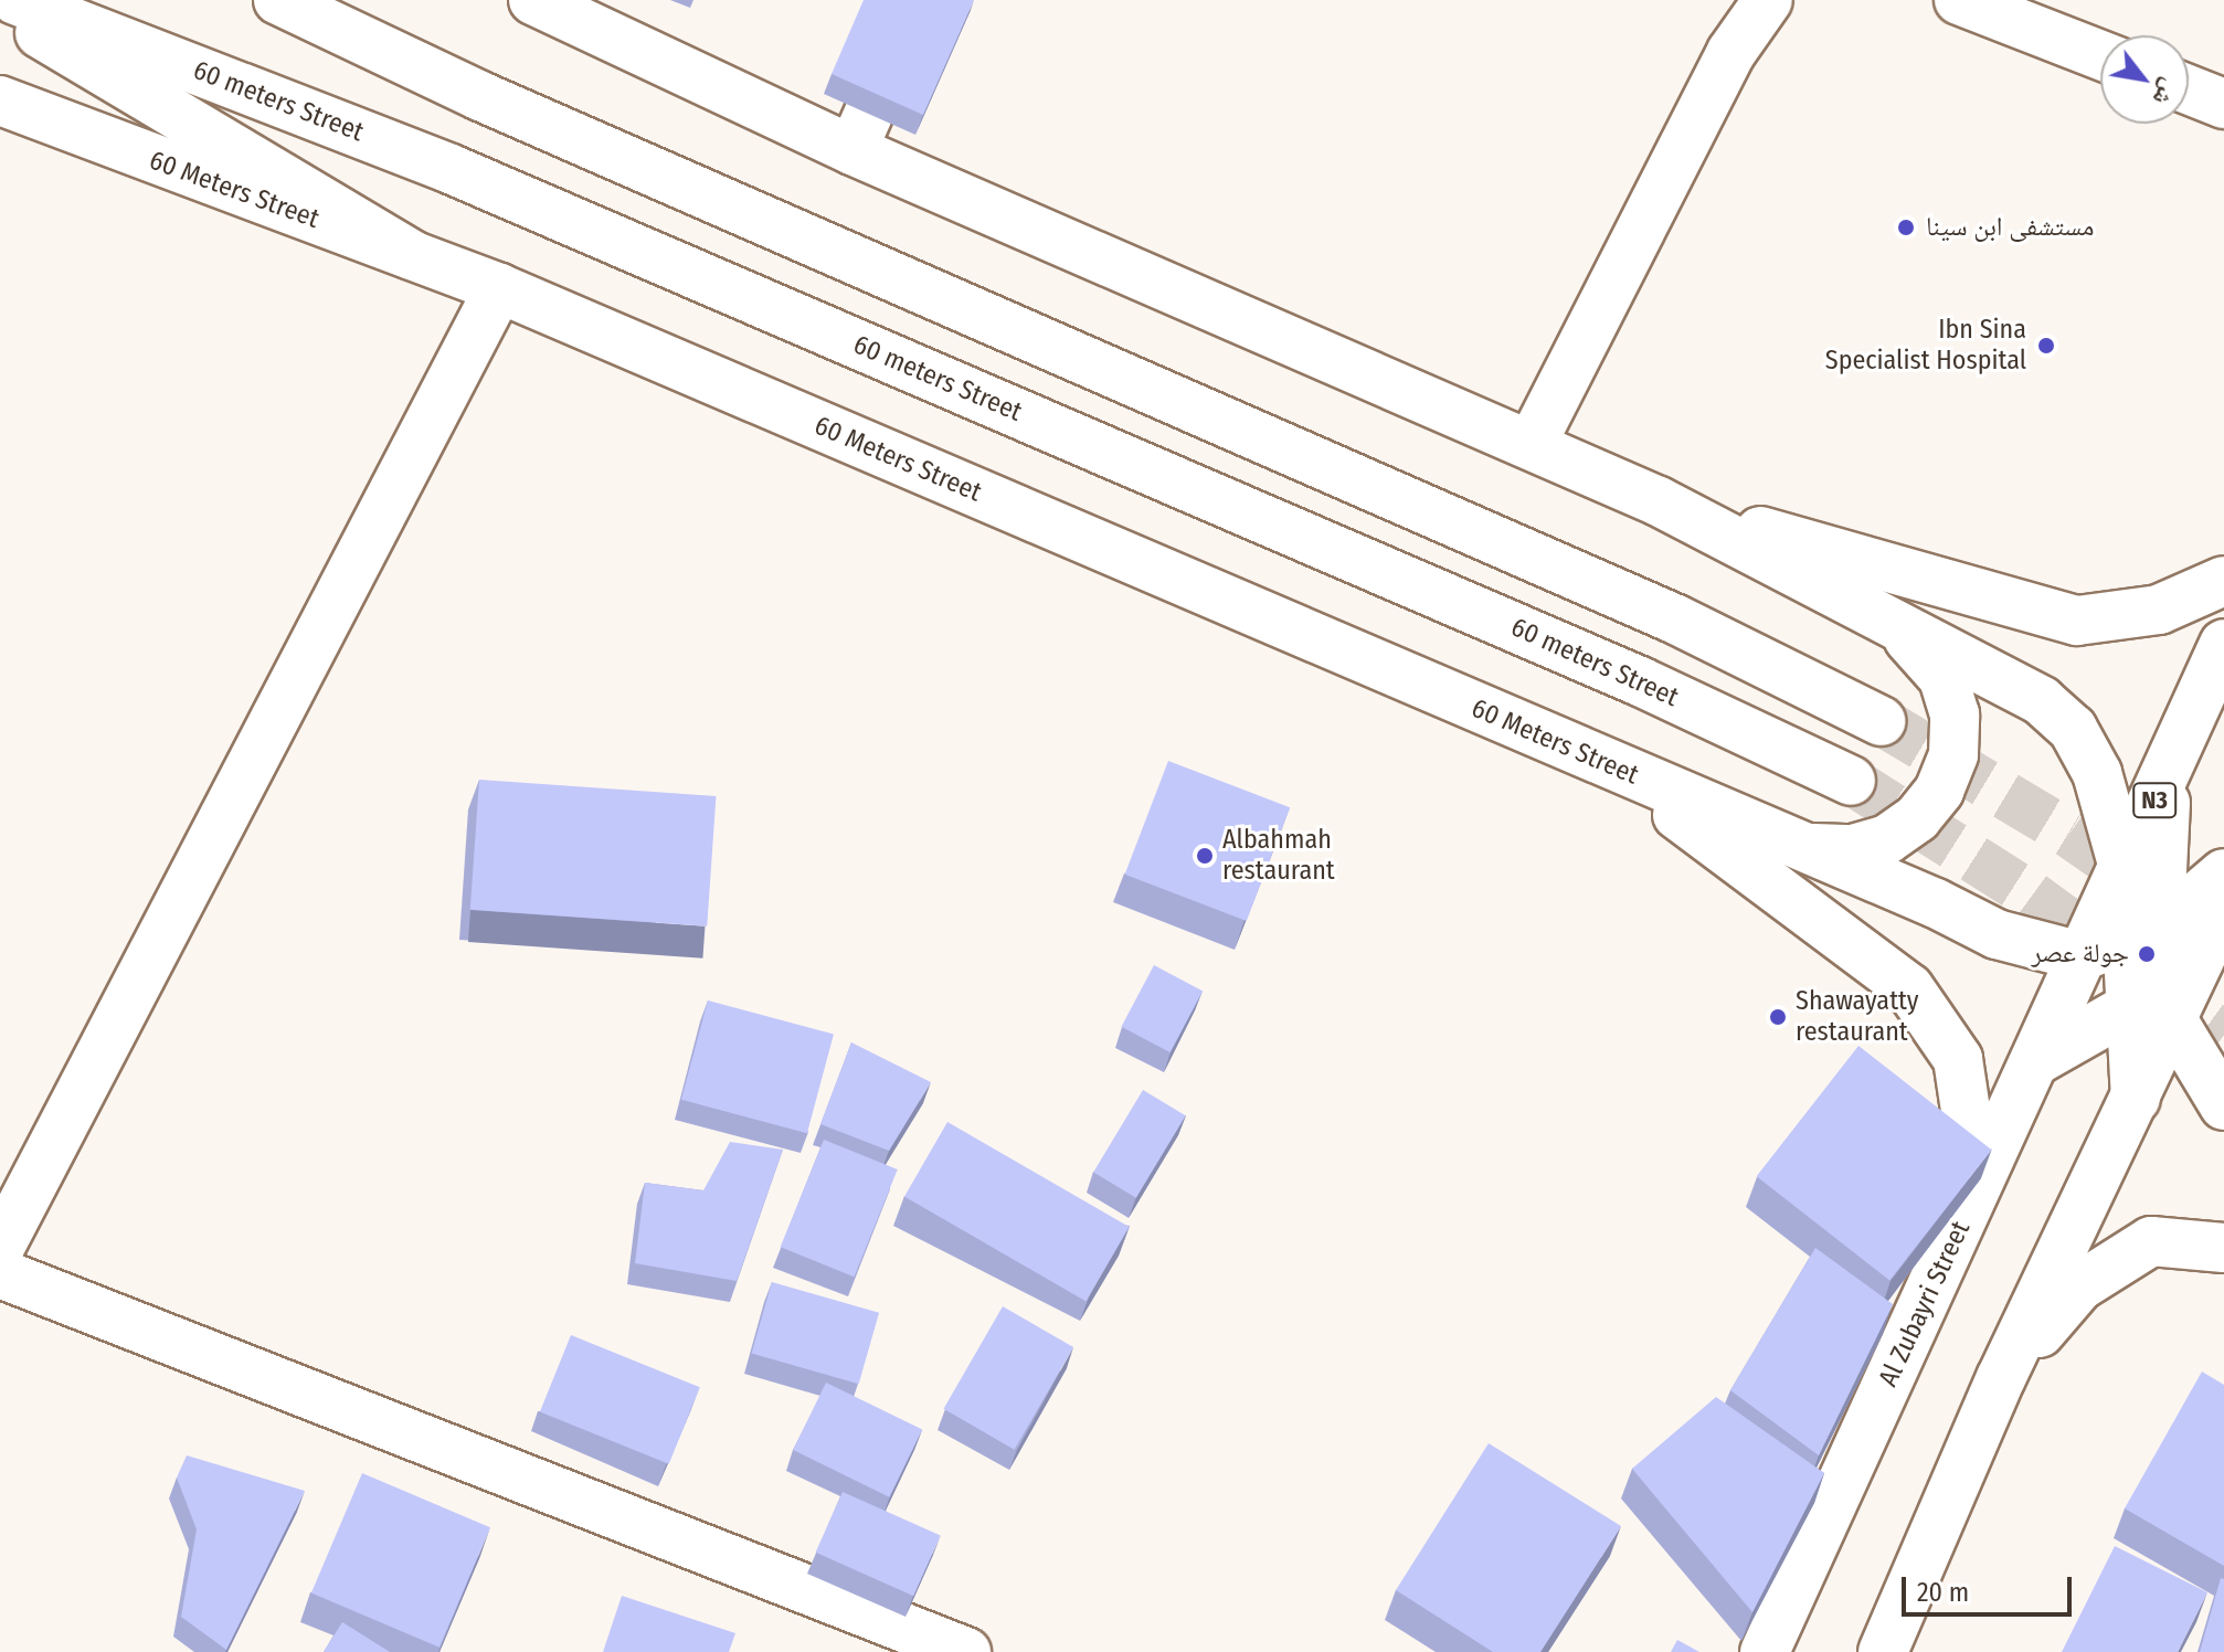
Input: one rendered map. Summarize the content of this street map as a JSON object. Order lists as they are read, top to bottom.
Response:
{
  "streets": {
    "main road": [
      "60 meters Street",
      "60 Meters Street",
      "N3",
      "Al Zubayri Street"
    ]
  },
  "crossings": [
    ["N3", "Al Zubayri Street"]
  ],
  "places": [
    "مستشفى ابن سينا",
    "Ibn Sina Specialist Hospital",
    "Albahmah restaurant",
    "جولة عصر",
    "Shawayatty restaurant"
  ],
  "scale_bar": "20 m",
  "north": "bottom right"
}
